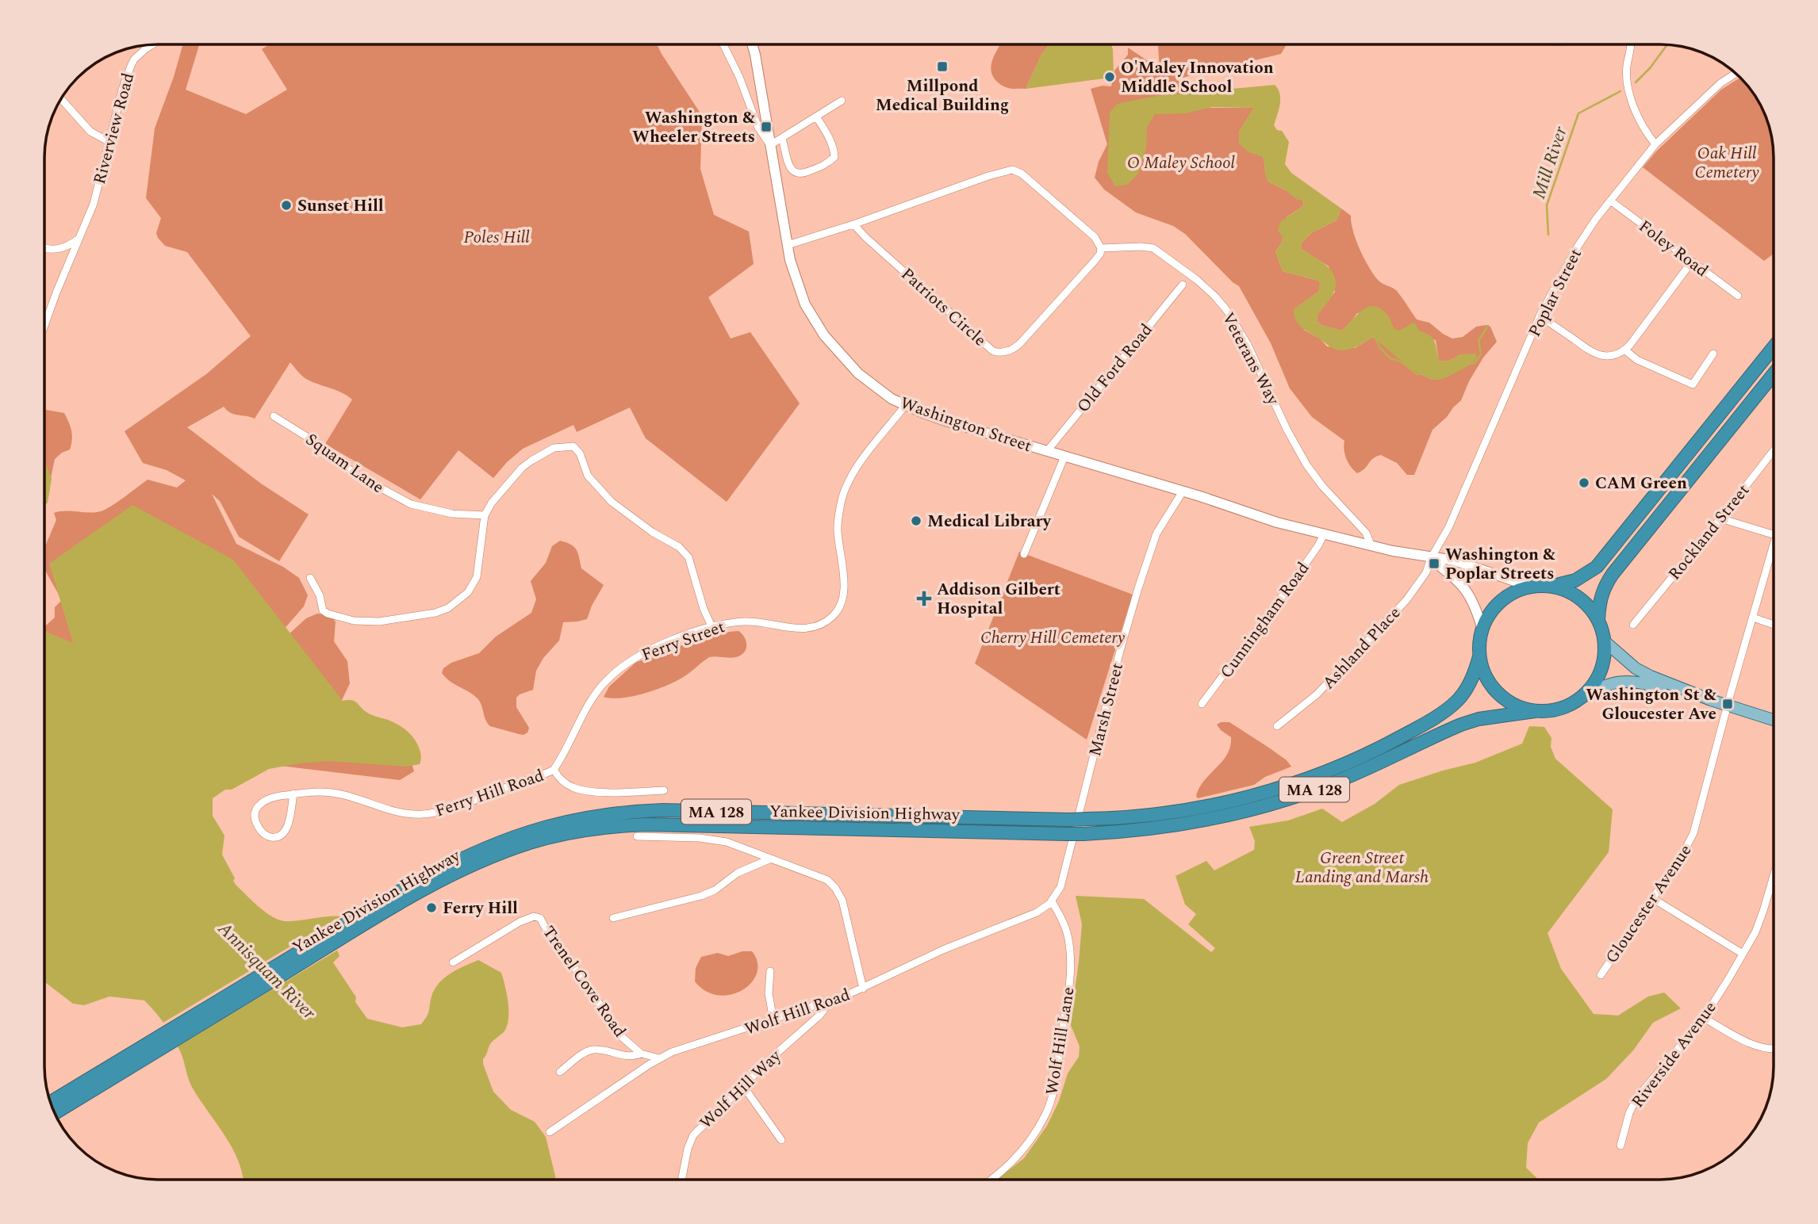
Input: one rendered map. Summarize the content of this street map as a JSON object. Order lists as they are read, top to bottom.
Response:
{
  "streets": {
    "highway": ["MA 128", "Yankee Division Highway"],
    "main road": ["Washington Street"],
    "street": [
      "Riverview Road",
      "Foley Road",
      "Poplar Street",
      "Patriots Circle",
      "Veterans Way",
      "Old Ford Road",
      "Squam Lane",
      "Rockland Street",
      "Cunningham Road",
      "Ferry Street",
      "Ashland Place",
      "Marsh Street",
      "Ferry Hill Road",
      "Gloucester Avenue",
      "Trenel Cove Road",
      "Wolf Hill Road",
      "Wolf Hill Lane",
      "Riverside Avenue",
      "Wolf Hill Way"
    ]
  },
  "crossings": [
    ["Foley Road", "Poplar Street"],
    ["Poplar Street", "Washington Street"],
    ["Poplar Street", "Ashland Place"],
    ["Patriots Circle", "Veterans Way"],
    ["Veterans Way", "Washington Street"],
    ["Old Ford Road", "Washington Street"],
    ["Washington Street", "Cunningham Road"],
    ["Washington Street", "Ferry Street"],
    ["Washington Street", "Ashland Place"],
    ["Washington Street", "Marsh Street"],
    ["Washington Street", "MA 128"],
    ["Washington Street", "Yankee Division Highway"],
    ["Ferry Street", "Ferry Hill Road"],
    ["Marsh Street", "Wolf Hill Road"],
    ["Marsh Street", "Wolf Hill Lane"],
    ["MA 128", "Yankee Division Highway"],
    ["Trenel Cove Road", "Wolf Hill Road"],
    ["Wolf Hill Road", "Wolf Hill Lane"],
    ["Wolf Hill Road", "Wolf Hill Way"]
  ],
  "water": ["Mill River", "Annisquam River"],
  "parks": [
    "Oak Hill Cemetery",
    "O Maley School",
    "Poles Hill",
    "Cherry Hill Cemetery",
    "Green Street Landing and Marsh"
  ],
  "places": {
    "transit": [
      "Millpond Medical Building",
      "Washington & Wheeler Streets",
      "Washington & Poplar Streets",
      "Washington St & Gloucester Ave"
    ],
    "other": [
      "O'Maley Innovation Middle School",
      "Sunset Hill",
      "CAM Green",
      "Medical Library",
      "Ferry Hill"
    ],
    "health": ["Addison Gilbert Hospital"]
  }
}
